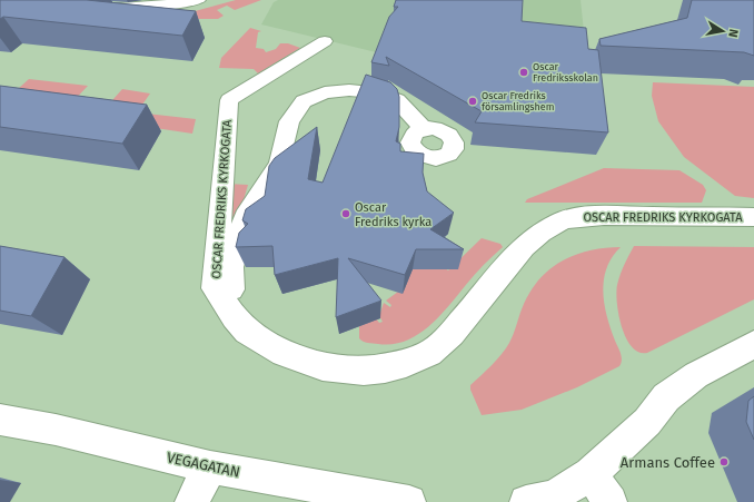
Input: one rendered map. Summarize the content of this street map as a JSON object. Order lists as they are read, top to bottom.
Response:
{
  "streets": {
    "street": ["OSCAR FREDRIKS KYRKOGATA", "VEGAGATAN"]
  },
  "places": [
    "Oscar Fredriksskolan",
    "Oscar Fredriks församlingshem",
    "Oscar Fredriks kyrka",
    "Armans Coffee"
  ],
  "north": "right"
}
